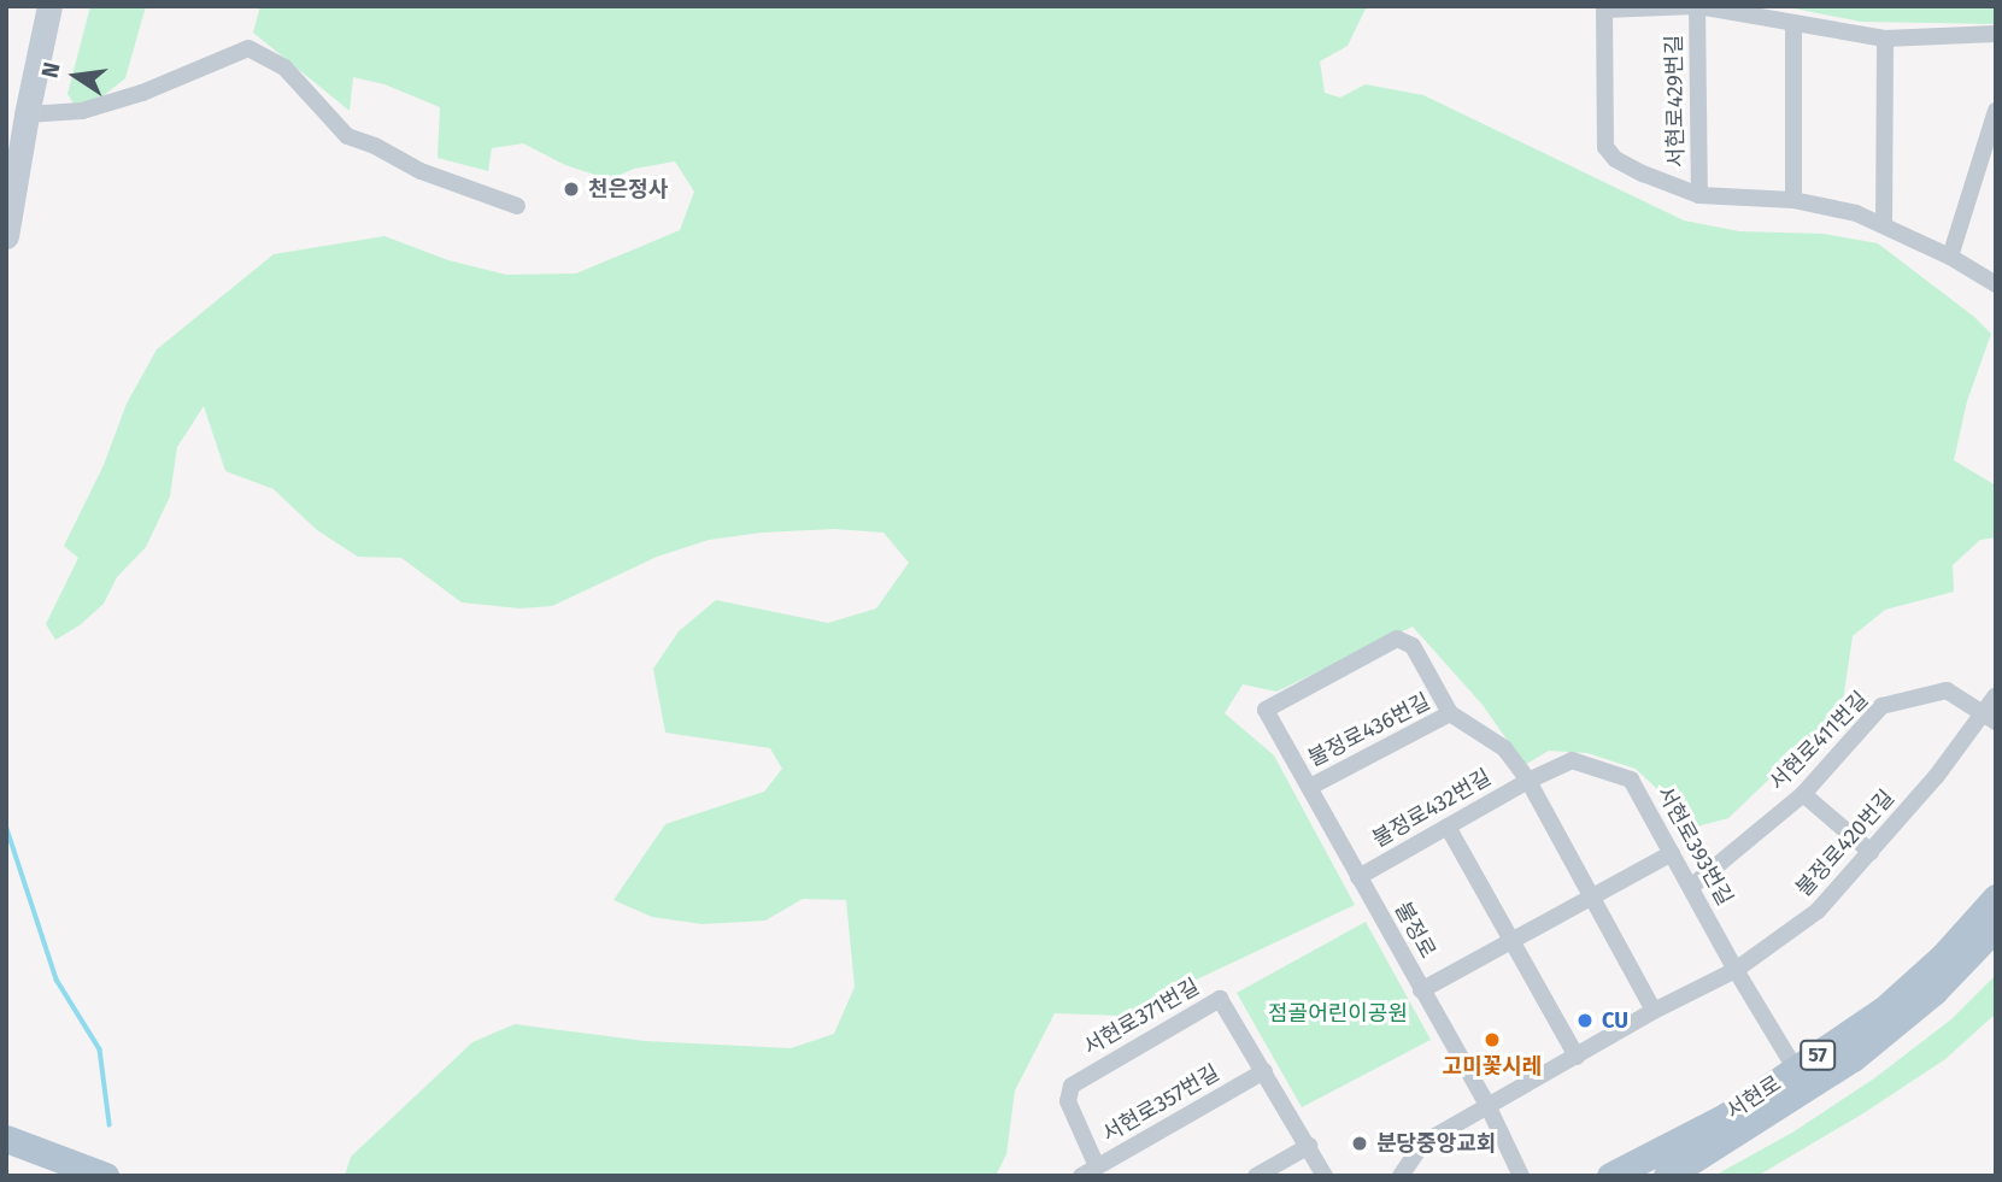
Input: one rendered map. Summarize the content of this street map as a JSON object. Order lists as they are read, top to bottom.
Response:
{
  "streets": {
    "main road": ["57", "서현로"],
    "street": [
      "서현로429번길",
      "불정로436번길",
      "서현로411번길",
      "불정로432번길",
      "불정로420번길",
      "서현로393번길",
      "불정로",
      "서현로371번길",
      "서현로357번길"
    ]
  },
  "crossings": [
    ["불정로436번길", "불정로"],
    ["서현로411번길", "불정로420번길"],
    ["서현로411번길", "서현로393번길"],
    ["불정로432번길", "서현로393번길"],
    ["불정로432번길", "불정로"],
    ["불정로420번길", "서현로393번길"],
    ["불정로420번길", "불정로"],
    ["서현로393번길", "서현로"],
    ["서현로371번길", "서현로357번길"]
  ],
  "parks": ["점골어린이공원"],
  "places": [
    "천은정사",
    "CU",
    "고미꽃시레",
    "분당중앙교회"
  ],
  "north": "left"
}
